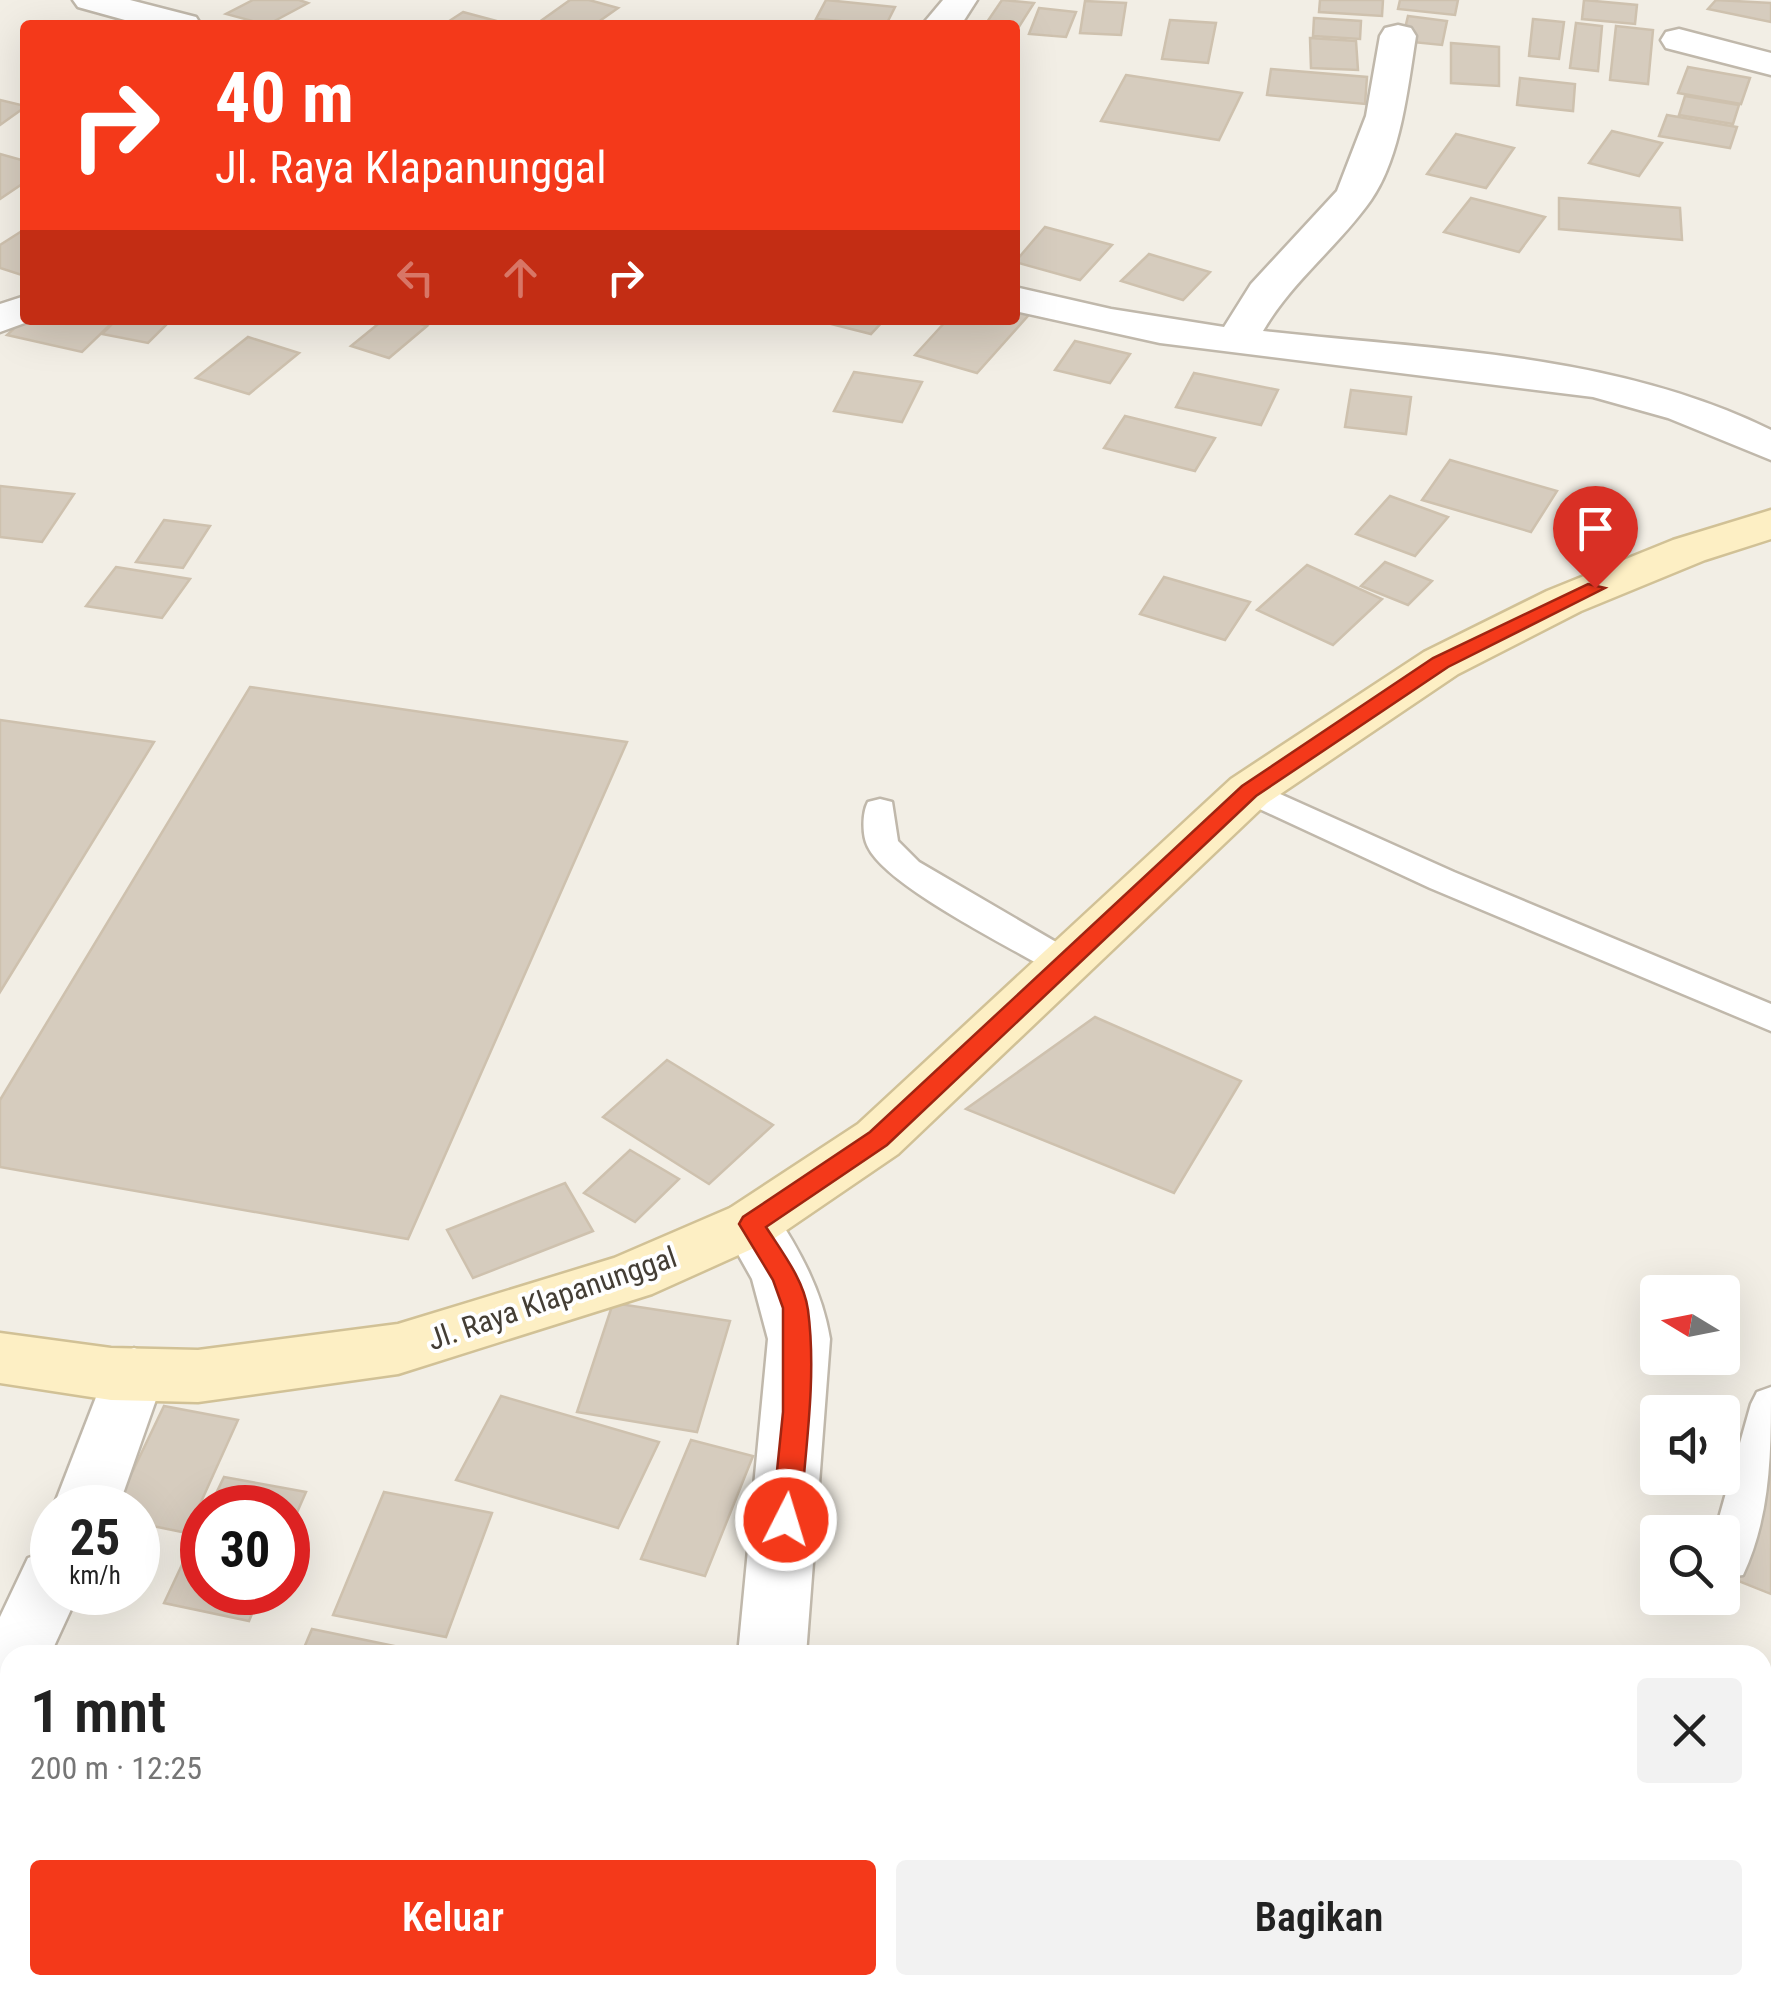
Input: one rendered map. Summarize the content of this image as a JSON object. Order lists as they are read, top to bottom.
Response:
{
  "streets": {
    "street": ["Jl. Raya Klapanunggal"]
  },
  "north": "left",
  "page": {
    "turn": ["40 m", "Jl. Raya Klapanunggal"],
    "speed": "25 km/h",
    "limit": "30",
    "heading": ["1 mnt", "200 m · 12:25"],
    "buttons": ["Keluar", "Bagikan"]
  }
}
